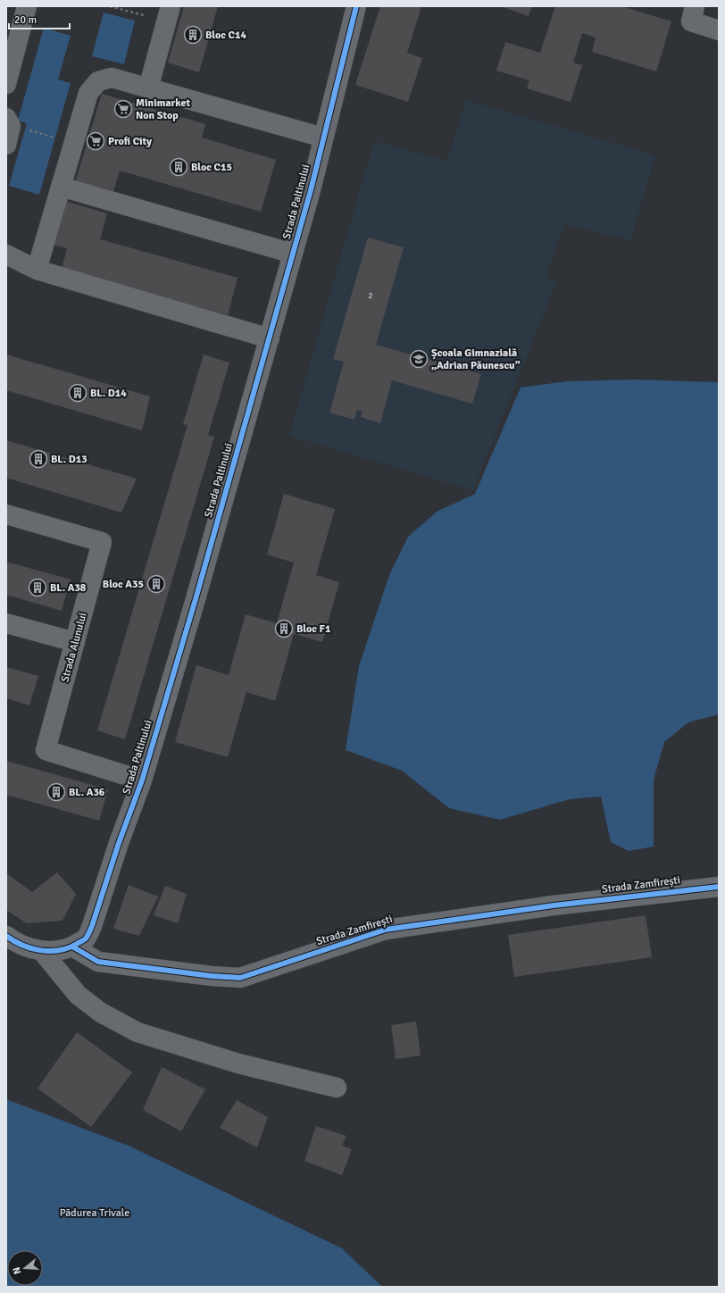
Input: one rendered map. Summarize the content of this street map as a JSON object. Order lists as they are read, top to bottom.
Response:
{
  "streets": {
    "street": ["Strada Paltinului", "Strada Alunului", "Strada Zamfirești"]
  },
  "crossings": [
    ["Strada Paltinului", "Strada Alunului"],
    ["Strada Paltinului", "Strada Zamfirești"]
  ],
  "parks": ["Pădurea Trivale"],
  "places": {
    "building": [
      "Bloc C14",
      "Bloc C15",
      "BL. D14",
      "BL. D13",
      "Bloc A35",
      "BL. A38",
      "Bloc F1",
      "BL. A36"
    ],
    "supermarket": ["Minimarket Non Stop", "Profi City"],
    "school or university": ["Școala Gimnazială „Adrian Păunescu”"]
  },
  "house_numbers": ["2"],
  "scale_bar": "20 m",
  "north": "left"
}
